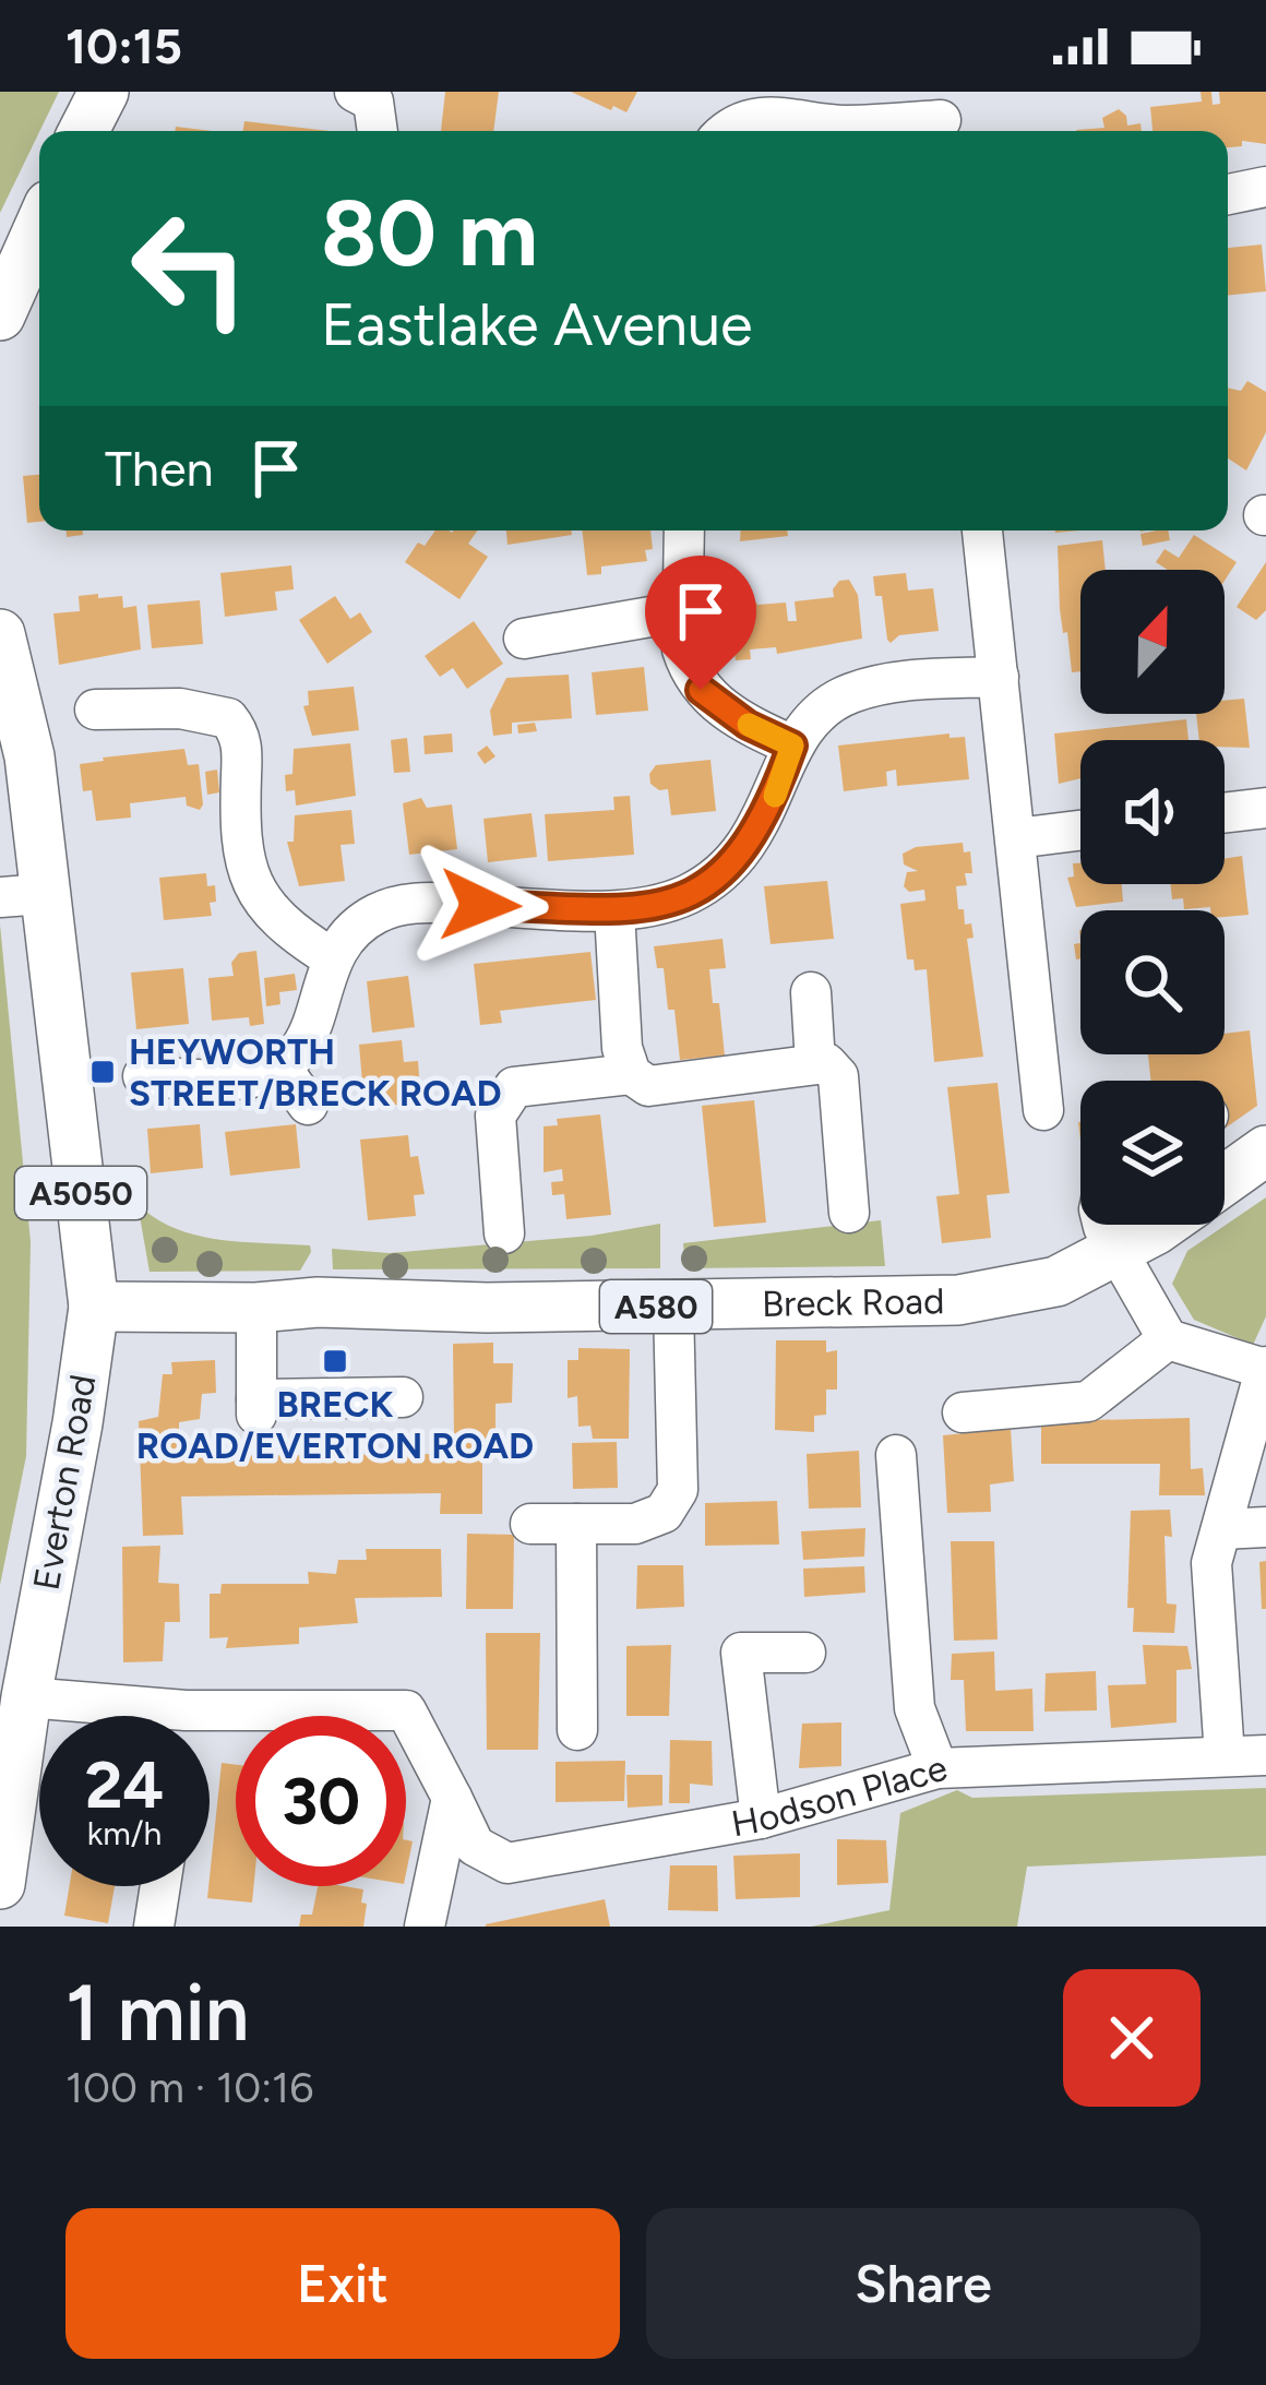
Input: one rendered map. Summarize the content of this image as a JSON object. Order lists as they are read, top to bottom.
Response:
{
  "streets": {
    "main road": [
      "A5050",
      "Breck Road",
      "A580",
      "Everton Road"
    ],
    "street": ["Hodson Place"]
  },
  "crossings": [
    ["A5050", "Everton Road"],
    ["Breck Road", "Everton Road"]
  ],
  "places": {
    "transit": ["HEYWORTH STREET/BRECK ROAD", "BRECK ROAD/EVERTON ROAD"]
  },
  "north": "top",
  "page": {
    "status": "10:15",
    "turn": ["80 m", "Eastlake Avenue"],
    "then": "Then",
    "speed": "24 km/h",
    "limit": "30",
    "heading": ["1 min", "100 m · 10:16"],
    "buttons": ["Exit", "Share"]
  }
}
